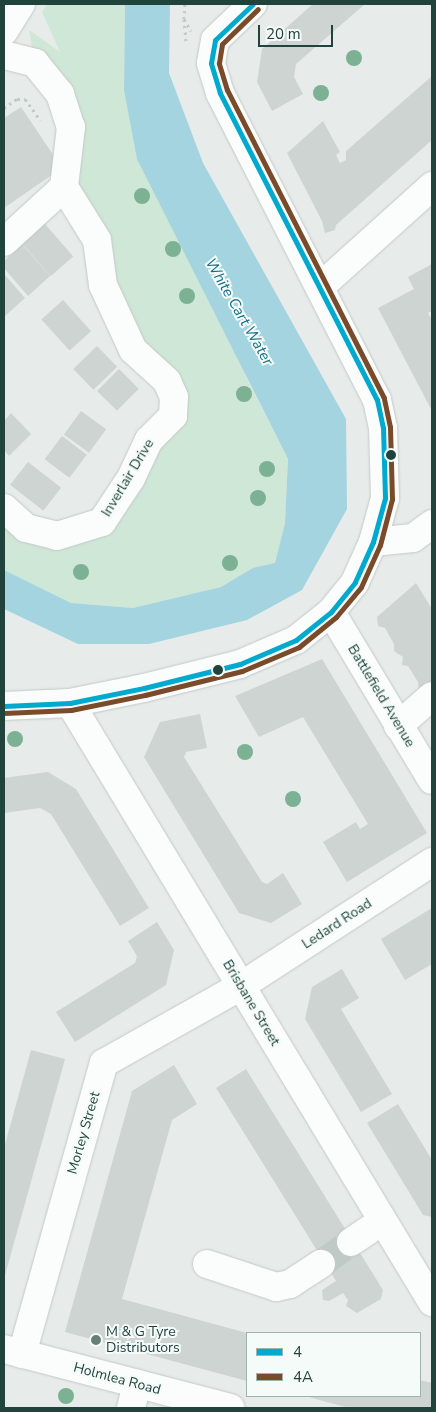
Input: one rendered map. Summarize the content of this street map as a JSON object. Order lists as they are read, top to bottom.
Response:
{
  "streets": {
    "street": [
      "Inverlair Drive",
      "Battlefield Avenue",
      "Ledard Road",
      "Brisbane Street",
      "Morley Street",
      "Holmlea Road"
    ]
  },
  "crossings": [
    ["Ledard Road", "Brisbane Street"],
    ["Ledard Road", "Morley Street"],
    ["Brisbane Street", "Morley Street"],
    ["Morley Street", "Holmlea Road"]
  ],
  "water": ["White Cart Water"],
  "places": ["M & G Tyre Distributors"],
  "lines": ["transit line 4", "transit line 4A"],
  "legend": ["4", "4A"],
  "scale_bar": "20 m"
}
